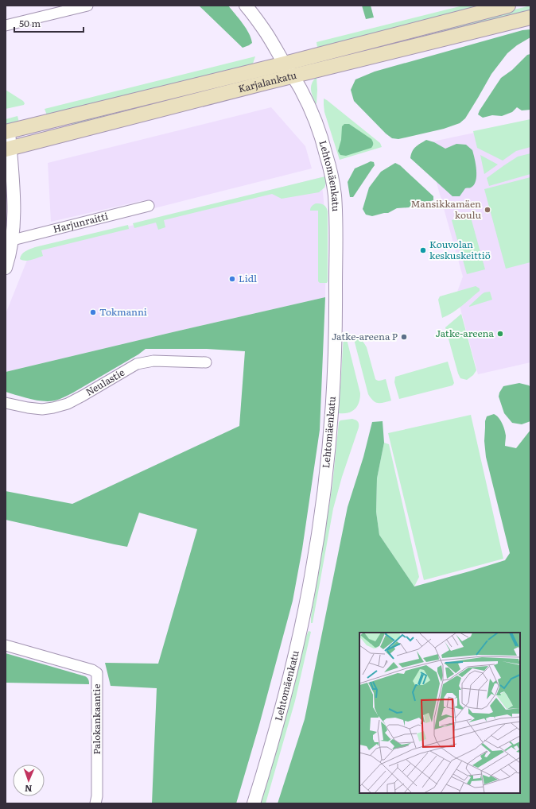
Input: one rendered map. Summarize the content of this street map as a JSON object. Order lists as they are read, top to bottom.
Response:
{
  "streets": {
    "main road": ["Karjalankatu"],
    "street": [
      "Lehtomäenkatu",
      "Harjunraitti",
      "Neulastie",
      "Palokankaantie"
    ]
  },
  "crossings": [
    ["Karjalankatu", "Lehtomäenkatu"]
  ],
  "places": [
    "Mansikkamäen koulu",
    "Kouvolan keskuskeittiö",
    "Lidl",
    "Tokmanni",
    "Jatke-areena",
    "Jatke-areena P"
  ],
  "scale_bar": "50 m",
  "north": "bottom"
}
